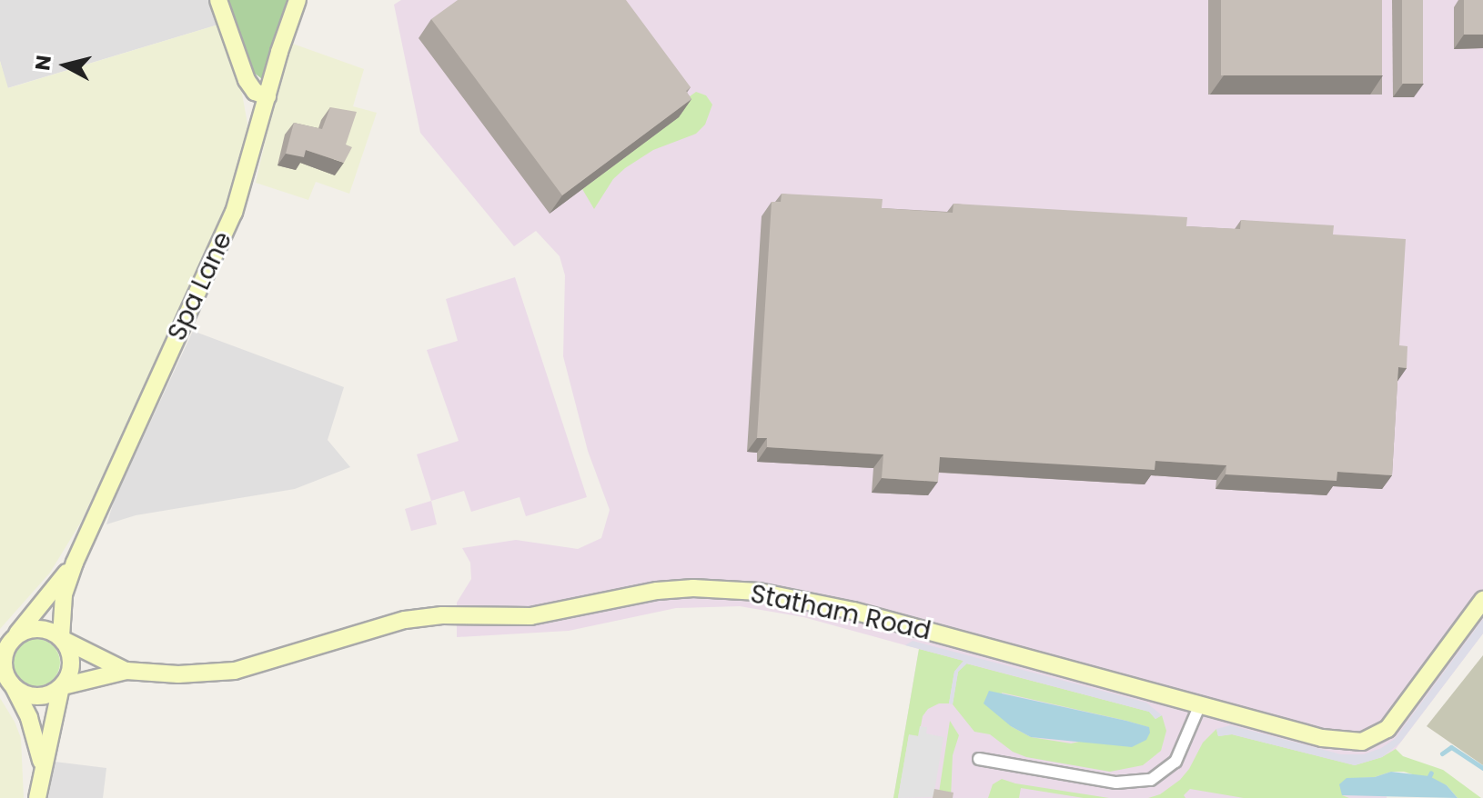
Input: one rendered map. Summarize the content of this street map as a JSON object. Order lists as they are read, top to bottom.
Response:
{
  "streets": {
    "street": ["Spa Lane", "Statham Road"]
  },
  "crossings": [
    ["Spa Lane", "Statham Road"]
  ],
  "north": "left"
}
